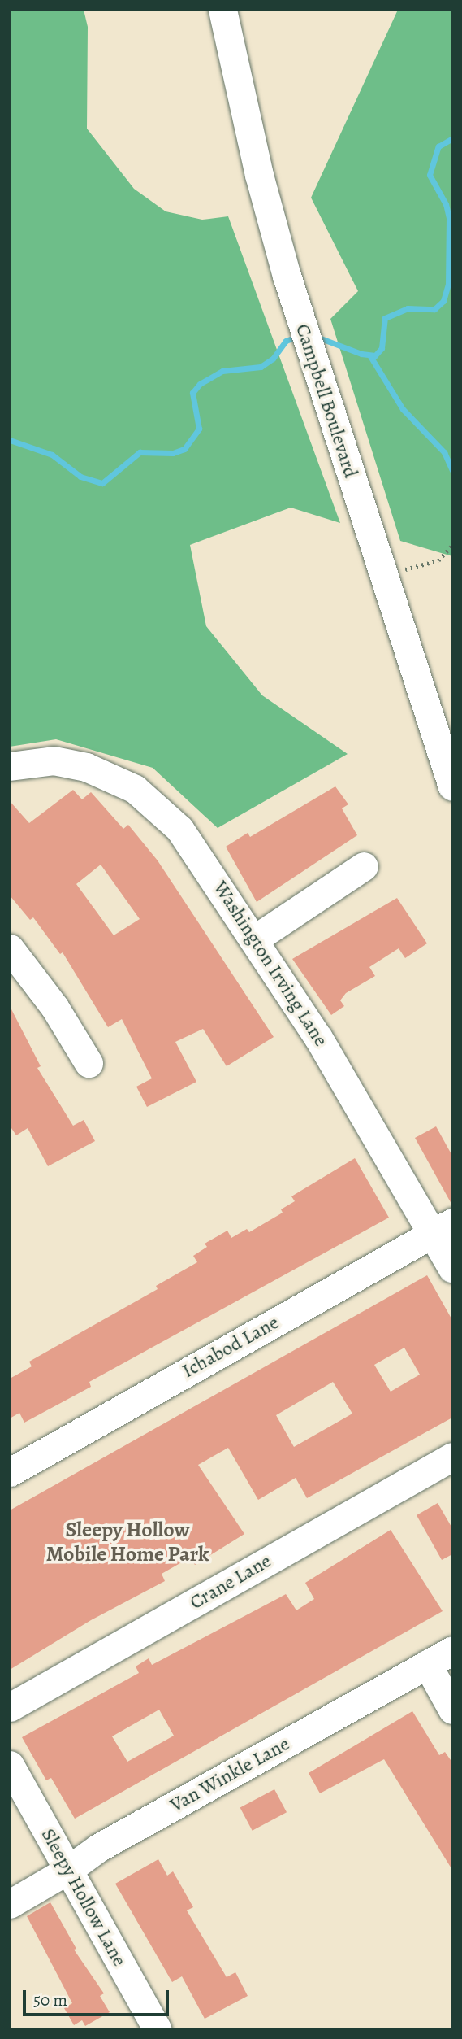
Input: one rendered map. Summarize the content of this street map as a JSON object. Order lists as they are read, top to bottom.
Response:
{
  "streets": {
    "street": [
      "Campbell Boulevard",
      "Washington Irving Lane",
      "Ichabod Lane",
      "Crane Lane",
      "Van Winkle Lane",
      "Sleepy Hollow Lane"
    ]
  },
  "crossings": [
    ["Washington Irving Lane", "Ichabod Lane"],
    ["Van Winkle Lane", "Sleepy Hollow Lane"]
  ],
  "districts": ["Sleepy Hollow Mobile Home Park"],
  "scale_bar": "50 m"
}
